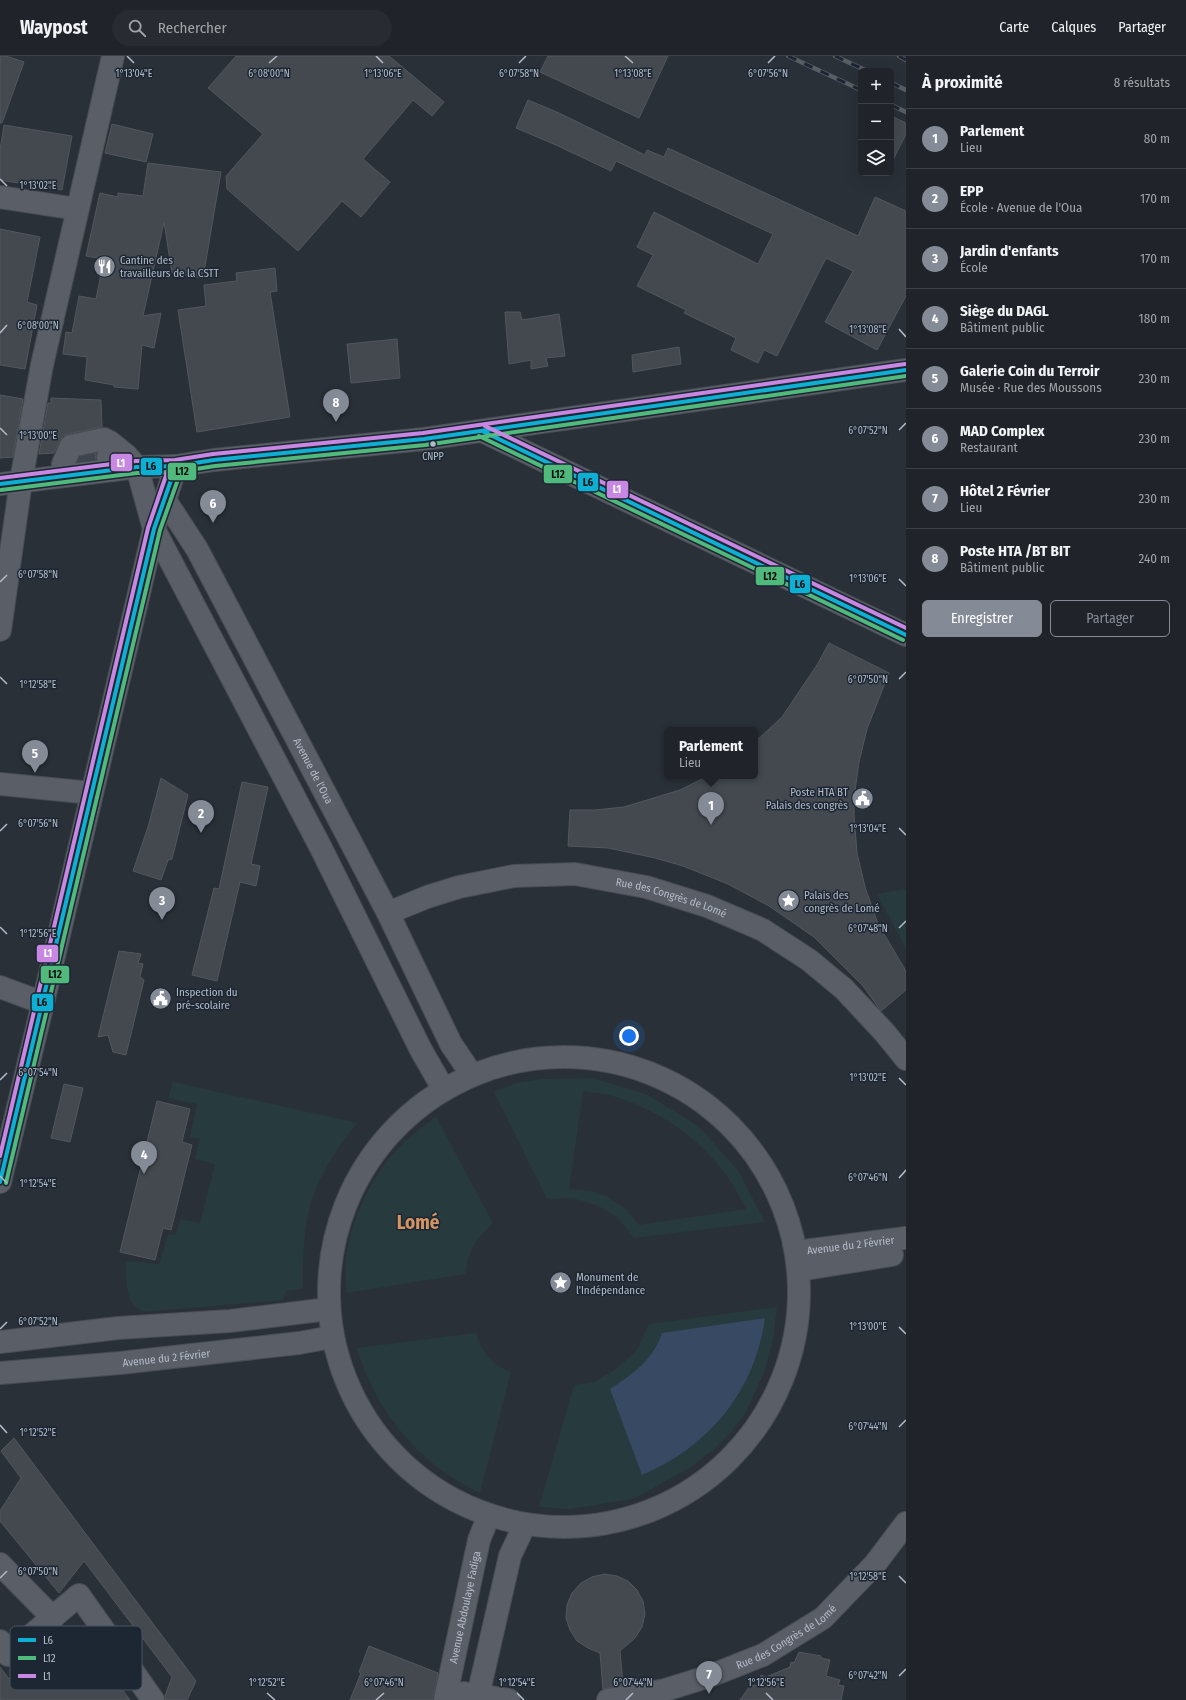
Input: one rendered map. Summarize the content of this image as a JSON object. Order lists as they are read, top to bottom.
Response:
{
  "streets": {
    "street": [
      "Avenue de l'Oua",
      "Rue des Congrès de Lomé",
      "Avenue du 2 Février",
      "Avenue Abdoulaye Fadiga"
    ]
  },
  "crossings": [
    ["Avenue de l'Oua", "Rue des Congrès de Lomé"]
  ],
  "districts": ["Lomé"],
  "places": {
    "restaurant": ["Cantine des travailleurs de la CSTT"],
    "other": ["CNPP"],
    "public building": ["Poste HTA BT Palais des congrès", "Inspection du pré-scolaire"],
    "place": ["Palais des congrès de Lomé", "Monument de l'Indépendance"]
  },
  "lines": ["transit line L1", "transit line L6", "transit line L12"],
  "legend": ["L6", "L12", "L1"],
  "page": {
    "header": "Waypost",
    "search": "Rechercher",
    "nav": ["Carte", "Calques", "Partager"],
    "heading": ["À proximité", "8 résultats"],
    "map_buttons": ["+", "−"],
    "list": [
      {
        "mark": "1",
        "name": "Parlement",
        "note": "Lieu",
        "value": "80 m"
      },
      {
        "mark": "2",
        "name": "EPP",
        "note": "École · Avenue de l'Oua",
        "value": "170 m"
      },
      {
        "mark": "3",
        "name": "Jardin d'enfants",
        "note": "École",
        "value": "170 m"
      },
      {
        "mark": "4",
        "name": "Siège du DAGL",
        "note": "Bâtiment public",
        "value": "180 m"
      },
      {
        "mark": "5",
        "name": "Galerie Coin du Terroir",
        "note": "Musée · Rue des Moussons",
        "value": "230 m"
      },
      {
        "mark": "6",
        "name": "MAD Complex",
        "note": "Restaurant",
        "value": "230 m"
      },
      {
        "mark": "7",
        "name": "Hôtel 2 Février",
        "note": "Lieu",
        "value": "230 m"
      },
      {
        "mark": "8",
        "name": "Poste HTA /BT BIT",
        "note": "Bâtiment public",
        "value": "240 m"
      }
    ],
    "pins": [
      "8",
      "6",
      "5",
      "1",
      "2",
      "3",
      "4",
      "7"
    ],
    "buttons": ["Enregistrer", "Partager"],
    "popup": ["Parlement", "Lieu"]
  },
  "coordinates": [
    "1°13'08\"E",
    "1°13'04\"E",
    "6°08'00\"N",
    "1°13'06\"E",
    "6°07'56\"N",
    "6°07'58\"N",
    "1°13'02\"E",
    "6°07'52\"N",
    "1°13'00\"E",
    "6°07'50\"N",
    "1°12'58\"E",
    "6°07'48\"N",
    "1°12'56\"E",
    "6°07'54\"N",
    "6°07'46\"N",
    "1°12'54\"E",
    "6°07'44\"N",
    "1°12'52\"E",
    "6°07'42\"N"
  ]
}
